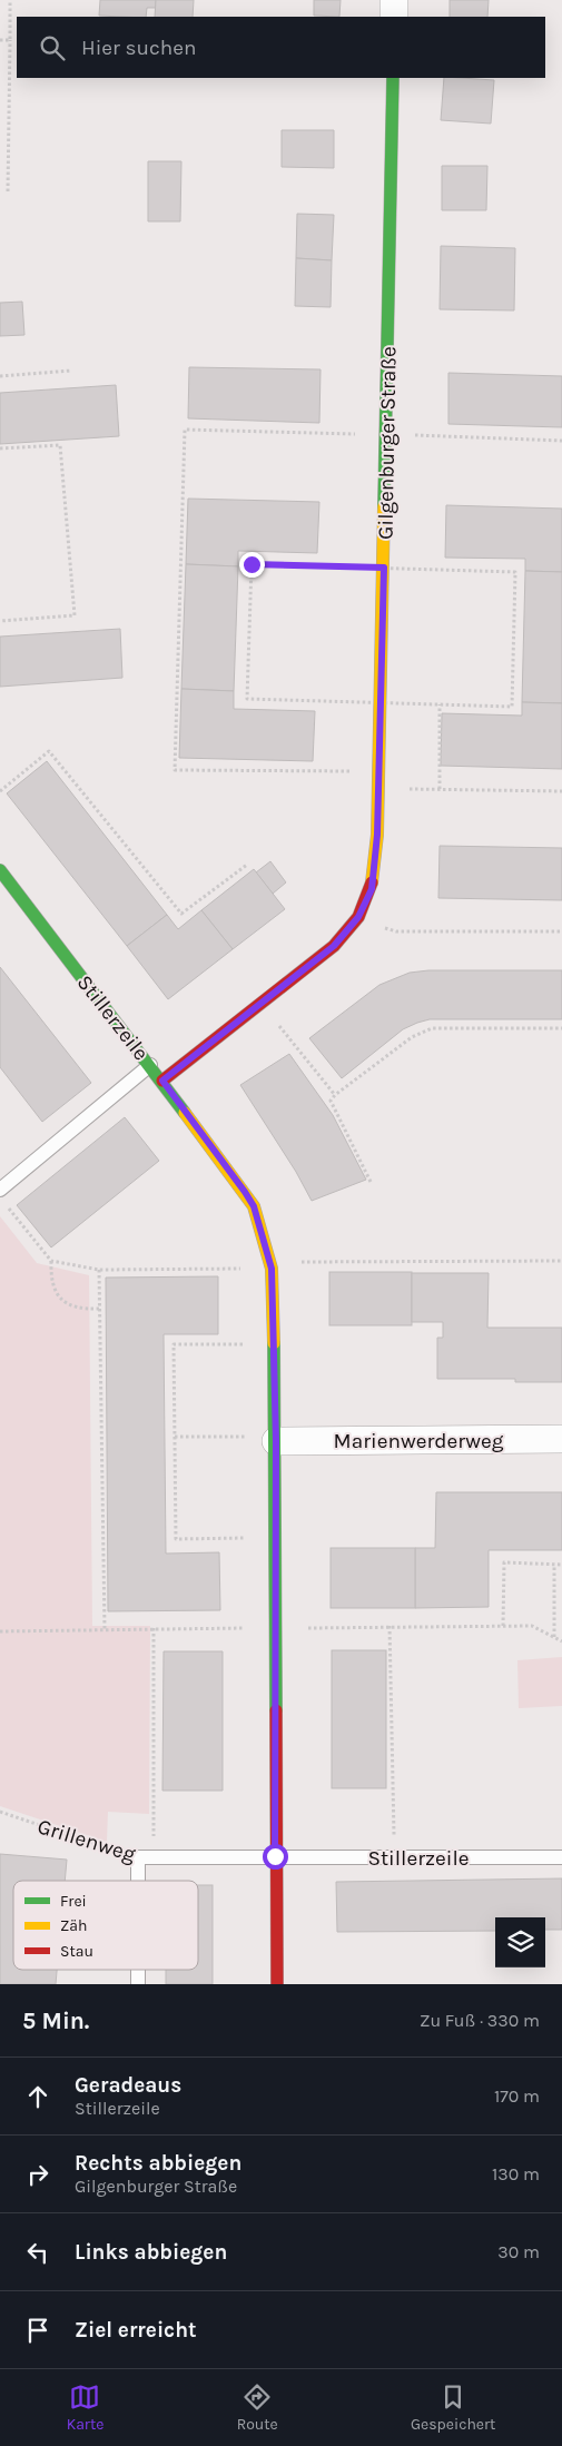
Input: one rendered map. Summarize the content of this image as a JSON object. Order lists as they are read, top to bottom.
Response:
{
  "streets": {
    "street": ["Gilgenburger Straße", "Stillerzeile", "Marienwerderweg"],
    "lane": ["Grillenweg"]
  },
  "crossings": [
    ["Gilgenburger Straße", "Stillerzeile"],
    ["Stillerzeile", "Marienwerderweg"],
    ["Stillerzeile", "Grillenweg"]
  ],
  "legend": ["Frei", "Zäh", "Stau"],
  "page": {
    "search": "Hier suchen",
    "heading": ["5 Min.", "Zu Fuß · 330 m"],
    "list": [
      ["Geradeaus", "Stillerzeile", "170 m"],
      ["Rechts abbiegen", "Gilgenburger Straße", "130 m"],
      ["Links abbiegen", "30 m"],
      "Ziel erreicht"
    ],
    "nav": ["Karte", "Route", "Gespeichert"]
  }
}
